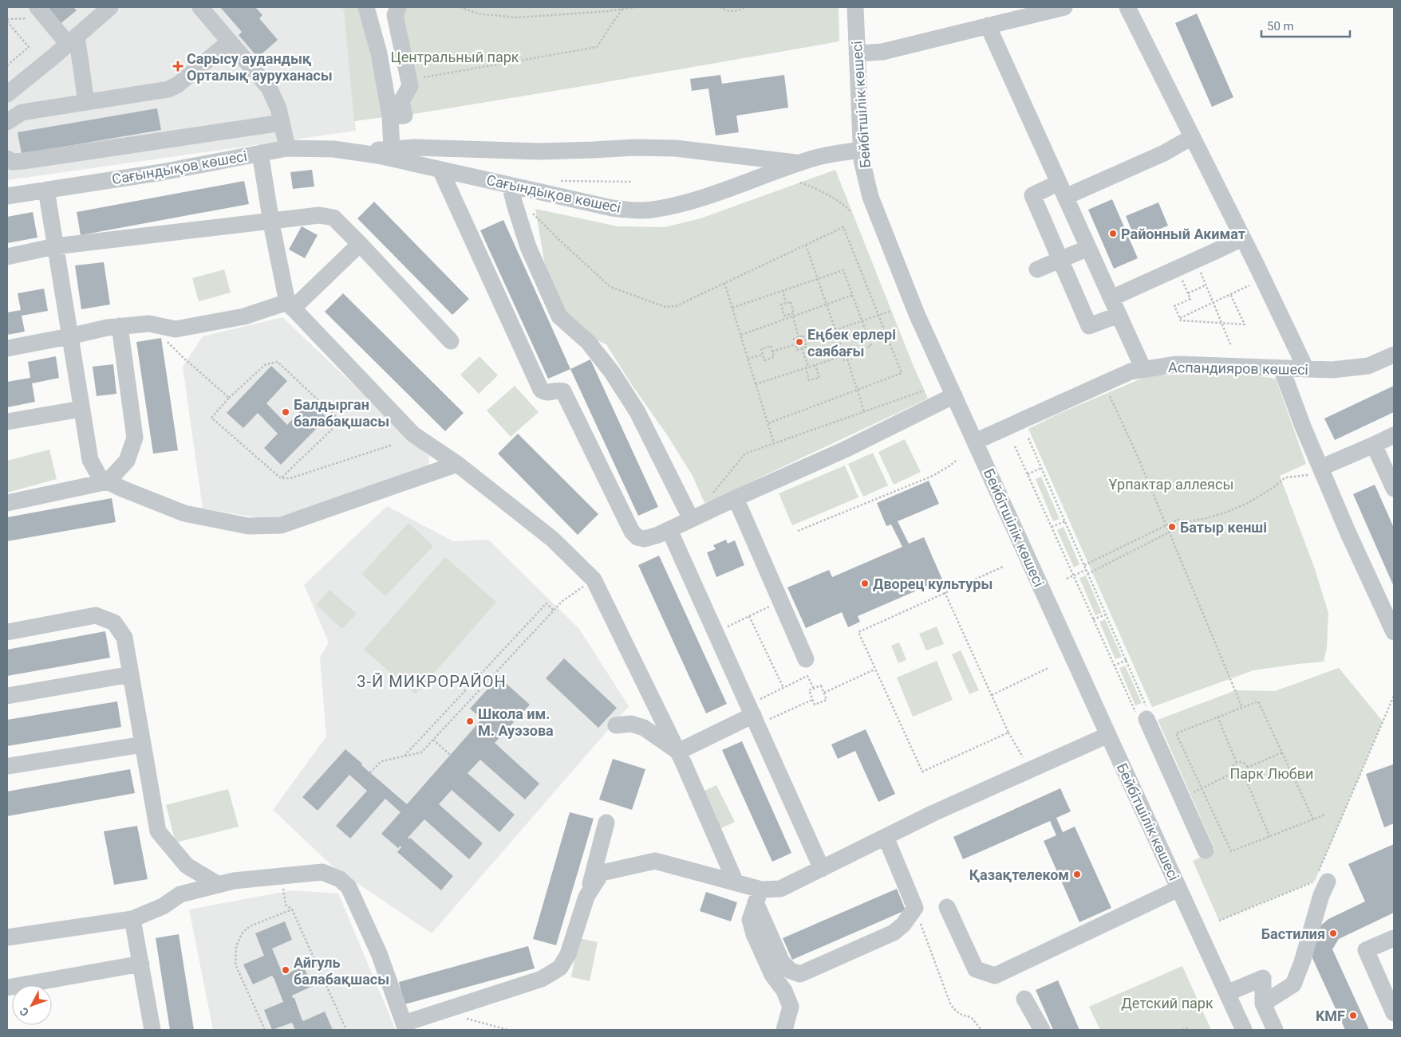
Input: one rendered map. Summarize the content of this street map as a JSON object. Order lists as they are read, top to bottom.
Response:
{
  "streets": {
    "street": ["Бейбітшілік көшесі", "Сағындықов көшесі", "Аспандияров көшесі"]
  },
  "crossings": [
    ["Бейбітшілік көшесі", "Сағындықов көшесі"],
    ["Бейбітшілік көшесі", "Аспандияров көшесі"]
  ],
  "districts": ["3-Й МИКРОРАЙОН"],
  "parks": [
    "Центральный парк",
    "Ұрпактар аллеясы",
    "Парк Любви",
    "Детский парк"
  ],
  "places": {
    "health": ["Сарысу аудандық Орталық ауруханасы"],
    "other": [
      "Районный Акимат",
      "Еңбек ерлері саябағы",
      "Балдырган балабақшасы",
      "Батыр кенші",
      "Дворец культуры",
      "Школа им. М. Ауэзова",
      "Қазақтелеком",
      "Бастилия",
      "Айгуль балабақшасы",
      "KMF"
    ]
  },
  "scale_bar": "50 m",
  "north": "bottom left"
}
